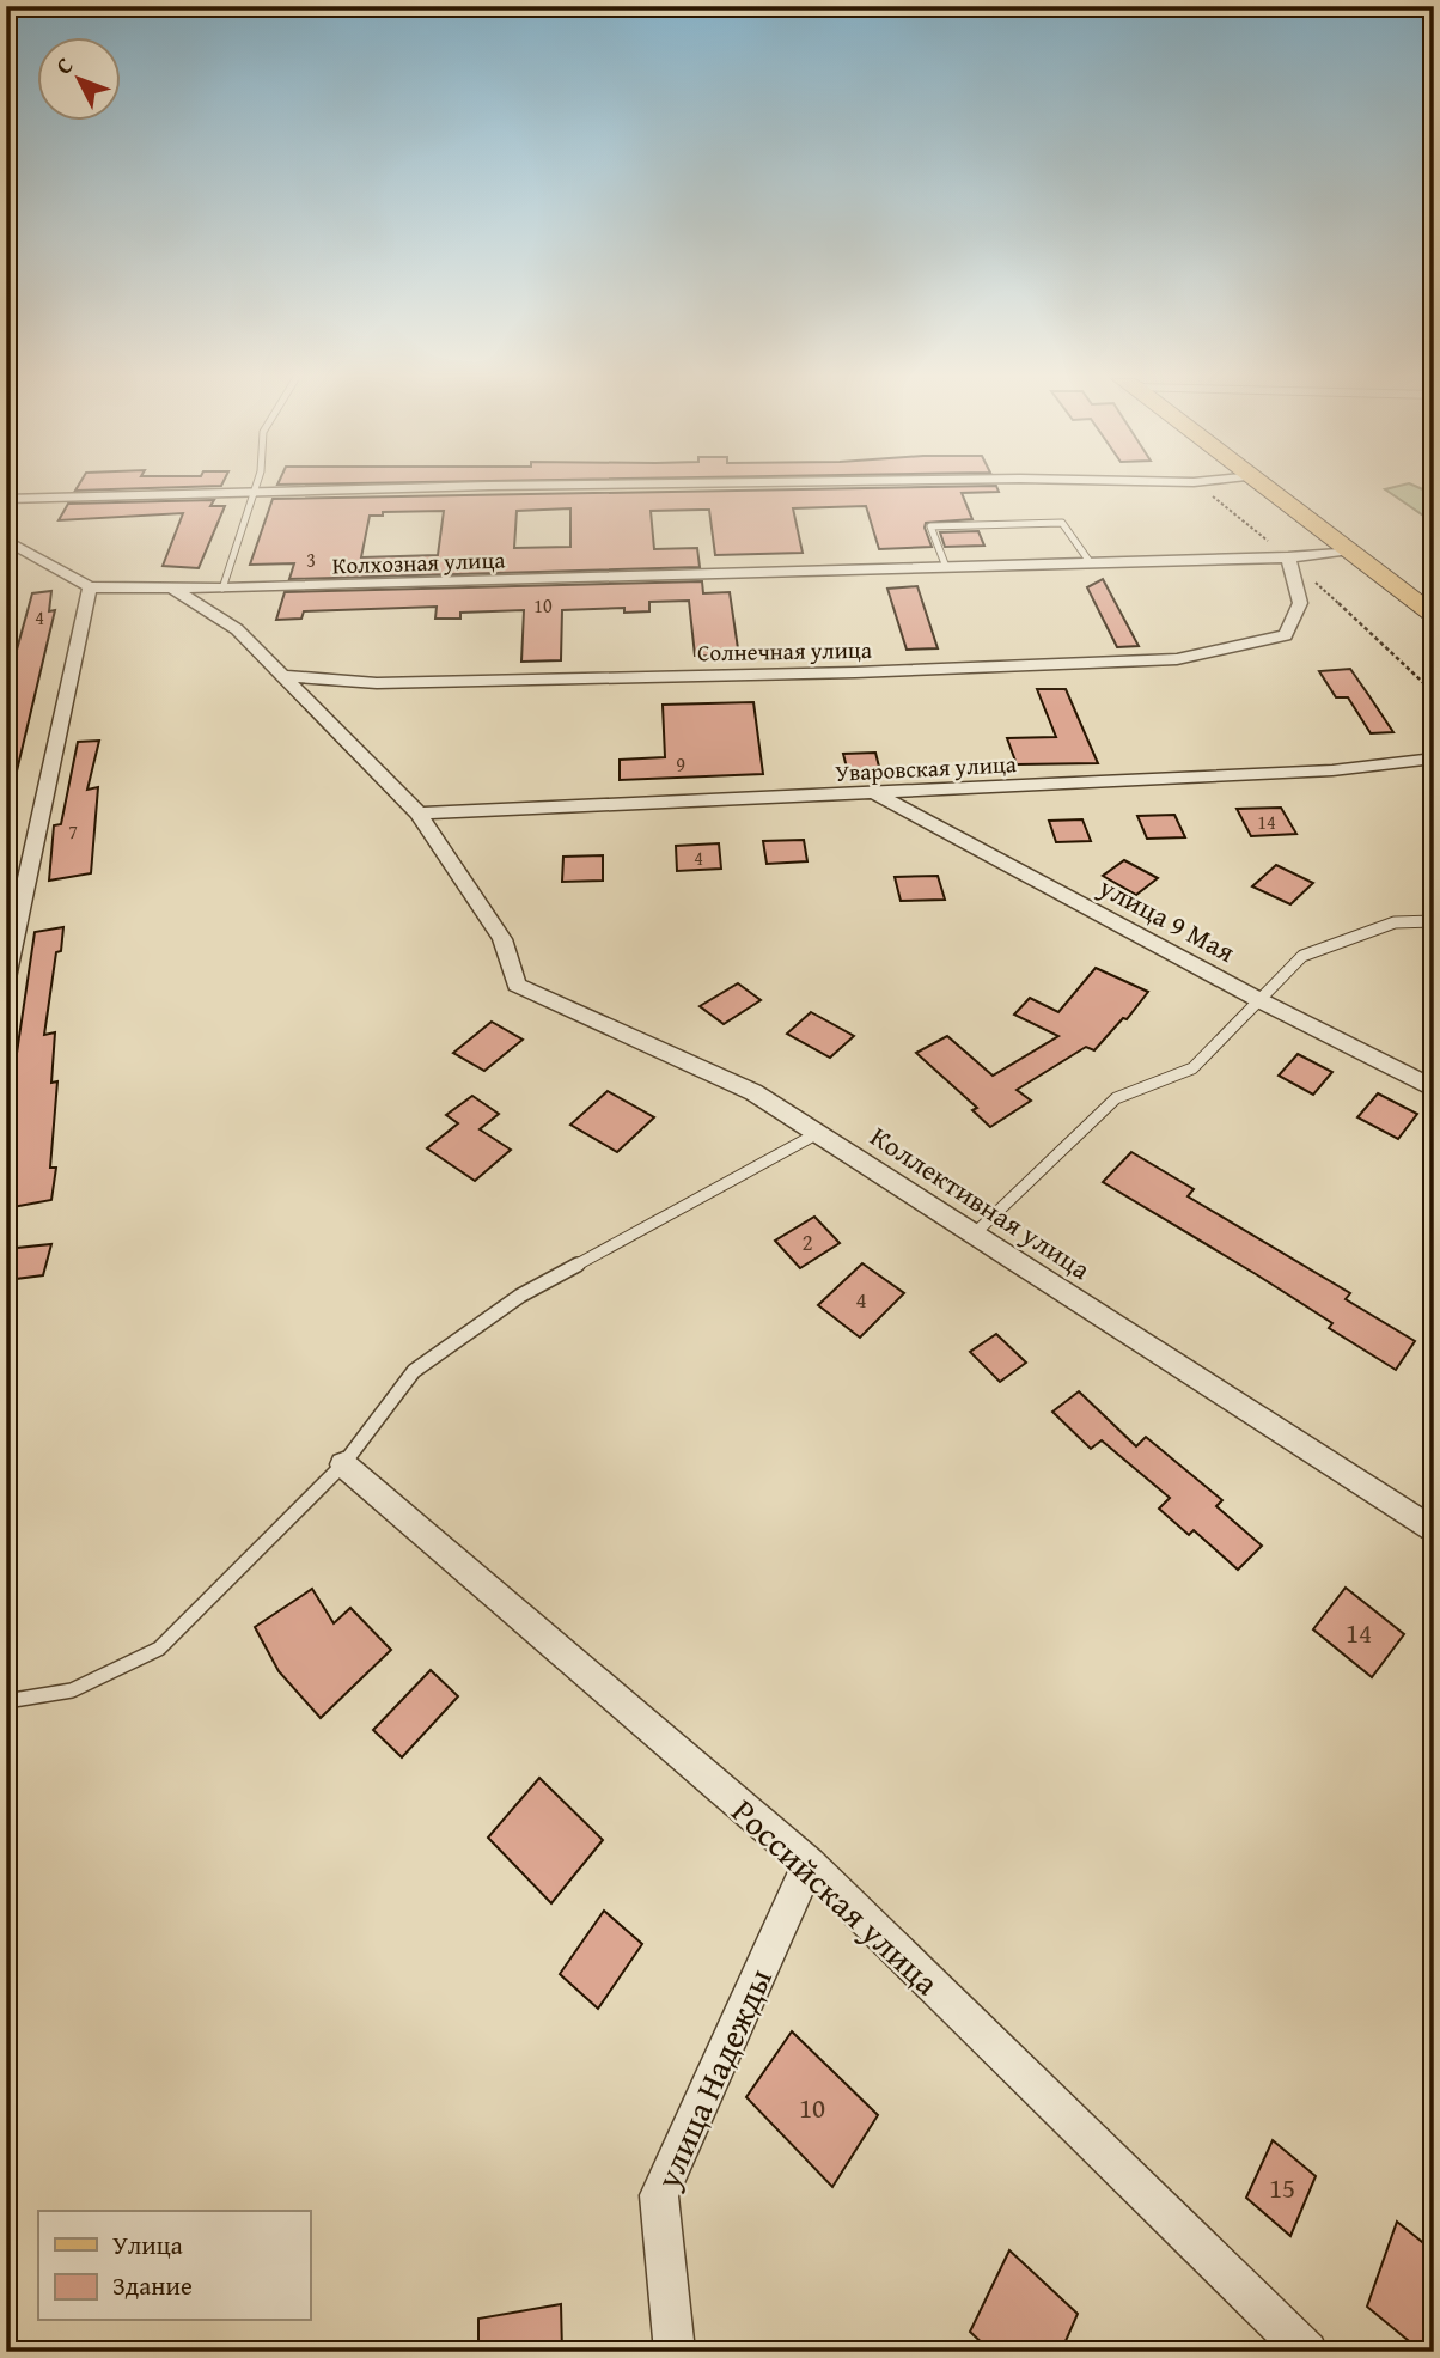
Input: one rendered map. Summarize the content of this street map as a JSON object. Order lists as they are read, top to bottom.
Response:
{
  "streets": {
    "street": [
      "Колхозная улица",
      "Солнечная улица",
      "Уваровская улица",
      "улица 9 Мая",
      "Коллективная улица",
      "Российская улица",
      "улица Надежды"
    ]
  },
  "crossings": [
    ["Колхозная улица", "Солнечная улица"],
    ["Колхозная улица", "Коллективная улица"],
    ["Солнечная улица", "Коллективная улица"],
    ["Уваровская улица", "улица 9 Мая"],
    ["Уваровская улица", "Коллективная улица"],
    ["Российская улица", "улица Надежды"]
  ],
  "house_numbers": [
    "3",
    "10",
    "4",
    "9",
    "14",
    "7",
    "4",
    "2",
    "4",
    "14",
    "10",
    "15"
  ],
  "legend": ["Улица", "Здание"],
  "north": "top left"
}
